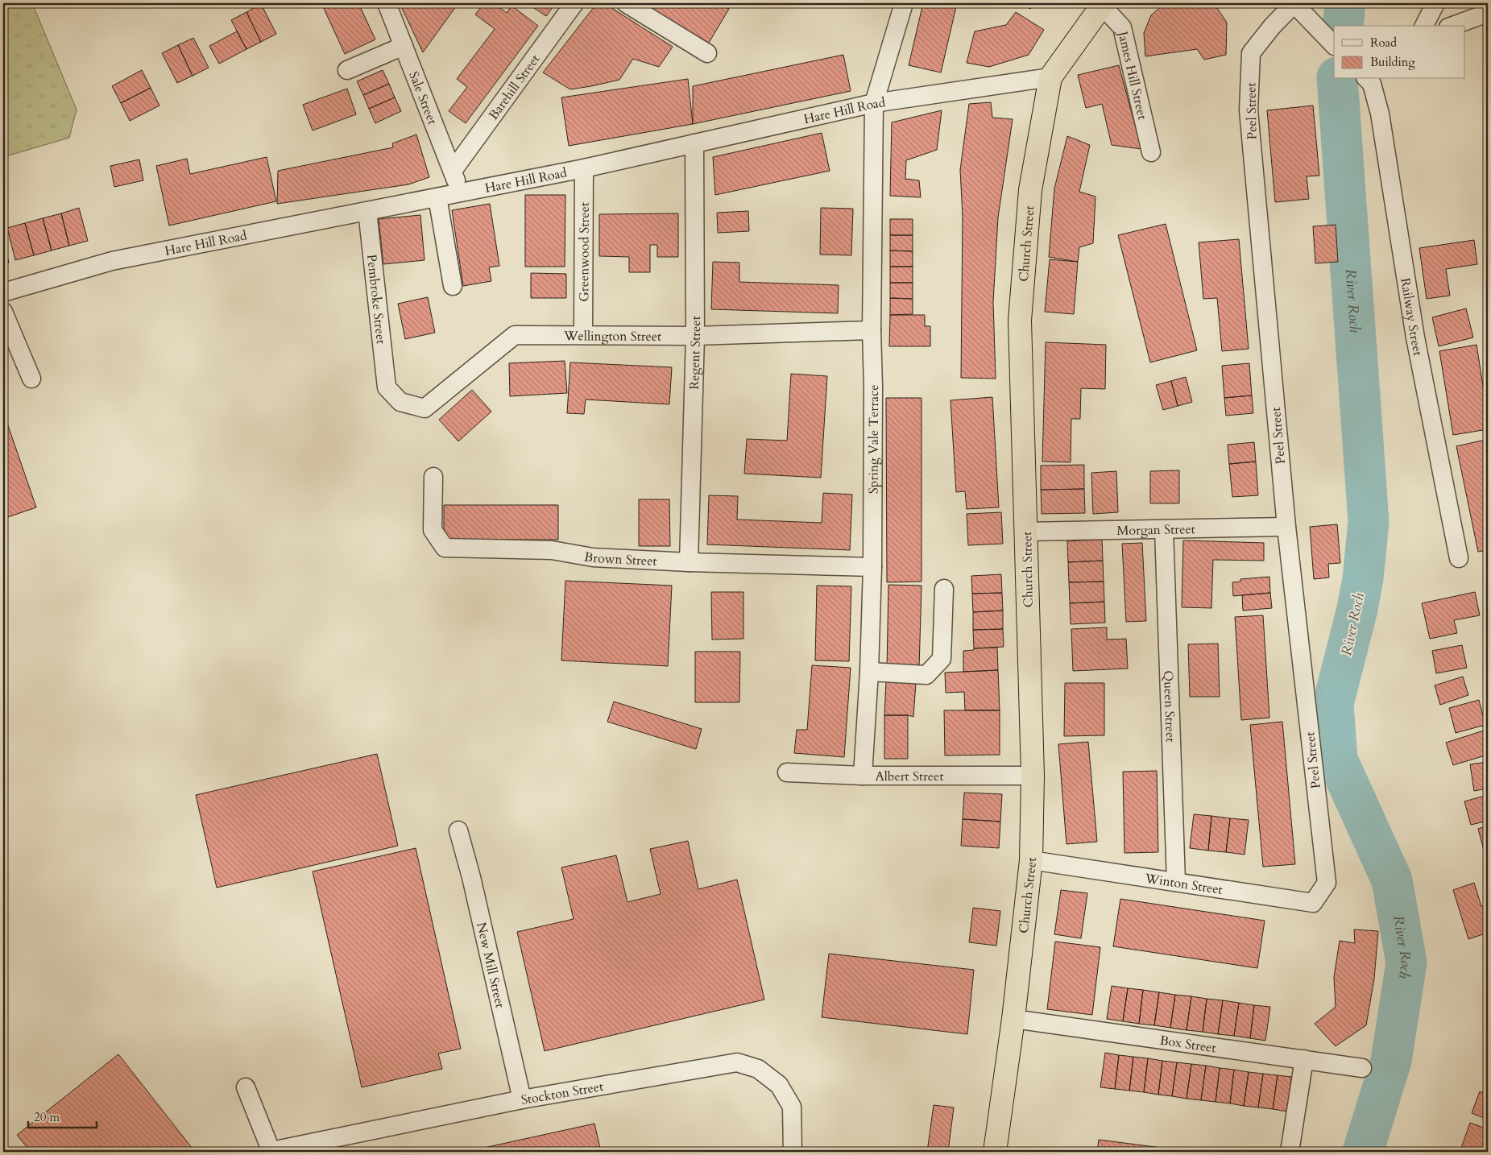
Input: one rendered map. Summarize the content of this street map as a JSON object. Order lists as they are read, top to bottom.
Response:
{
  "streets": {
    "highway": ["Church Street"],
    "street": [
      "James Hill Street",
      "Barehill Street",
      "Sale Street",
      "Hare Hill Road",
      "Peel Street",
      "Greenwood Street",
      "Pembroke Street",
      "Railway Street",
      "Wellington Street",
      "Regent Street",
      "Spring Vale Terrace",
      "Morgan Street",
      "Brown Street",
      "Queen Street",
      "Albert Street",
      "Winton Street",
      "New Mill Street",
      "Box Street",
      "Stockton Street"
    ]
  },
  "crossings": [
    ["James Hill Street", "Church Street"],
    ["Barehill Street", "Sale Street"],
    ["Sale Street", "Hare Hill Road"],
    ["Hare Hill Road", "Church Street"],
    ["Hare Hill Road", "Greenwood Street"],
    ["Hare Hill Road", "Pembroke Street"],
    ["Hare Hill Road", "Regent Street"],
    ["Hare Hill Road", "Spring Vale Terrace"],
    ["Peel Street", "Morgan Street"],
    ["Peel Street", "Winton Street"],
    ["Church Street", "Morgan Street"],
    ["Church Street", "Albert Street"],
    ["Church Street", "Winton Street"],
    ["Church Street", "Box Street"],
    ["Greenwood Street", "Wellington Street"],
    ["Pembroke Street", "Wellington Street"],
    ["Wellington Street", "Regent Street"],
    ["Wellington Street", "Spring Vale Terrace"],
    ["Regent Street", "Brown Street"],
    ["Spring Vale Terrace", "Brown Street"],
    ["Spring Vale Terrace", "Albert Street"],
    ["Morgan Street", "Queen Street"],
    ["Queen Street", "Winton Street"],
    ["New Mill Street", "Stockton Street"]
  ],
  "water": ["River Roch"],
  "legend": ["Road", "Building"],
  "scale_bar": "20 m"
}
